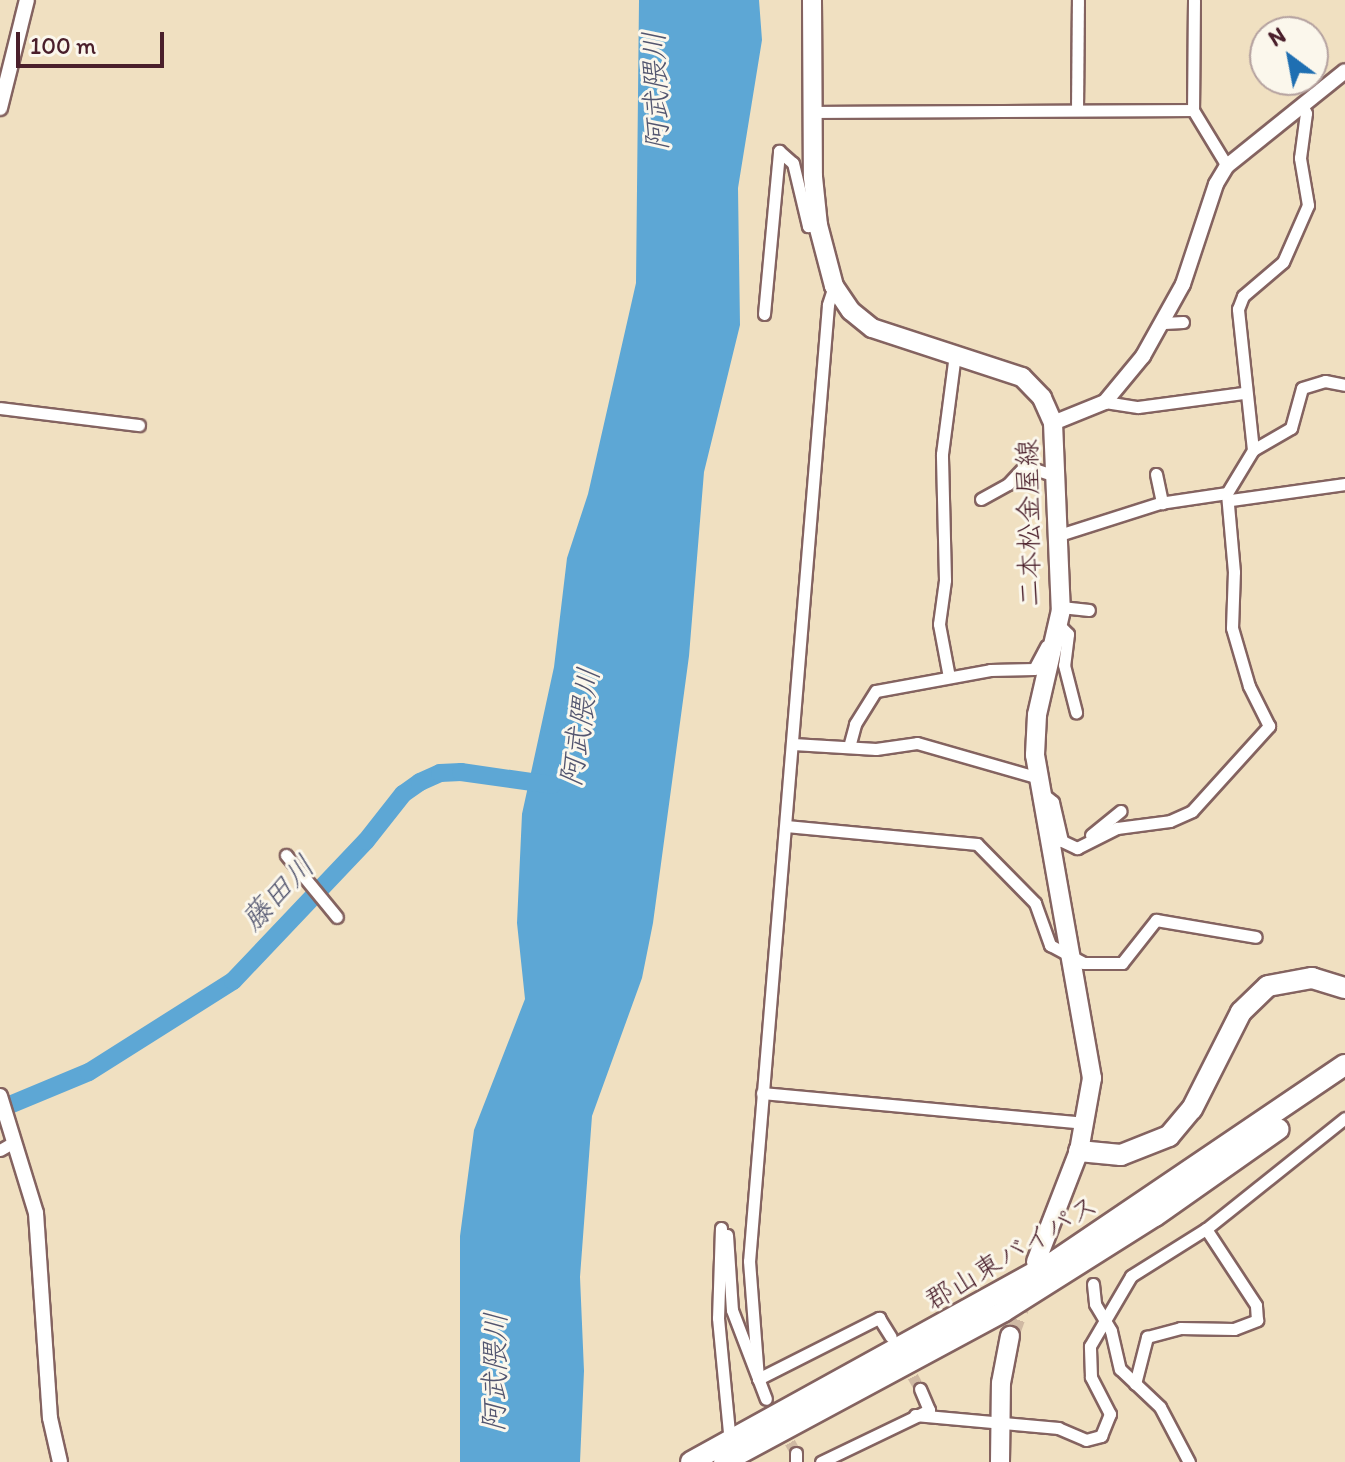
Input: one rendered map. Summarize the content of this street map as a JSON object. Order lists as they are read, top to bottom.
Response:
{
  "streets": {
    "highway": ["郡山東バイパス"],
    "main road": ["二本松金屋線"]
  },
  "water": ["阿武隈川", "藤田川"],
  "scale_bar": "100 m",
  "north": "top left"
}
